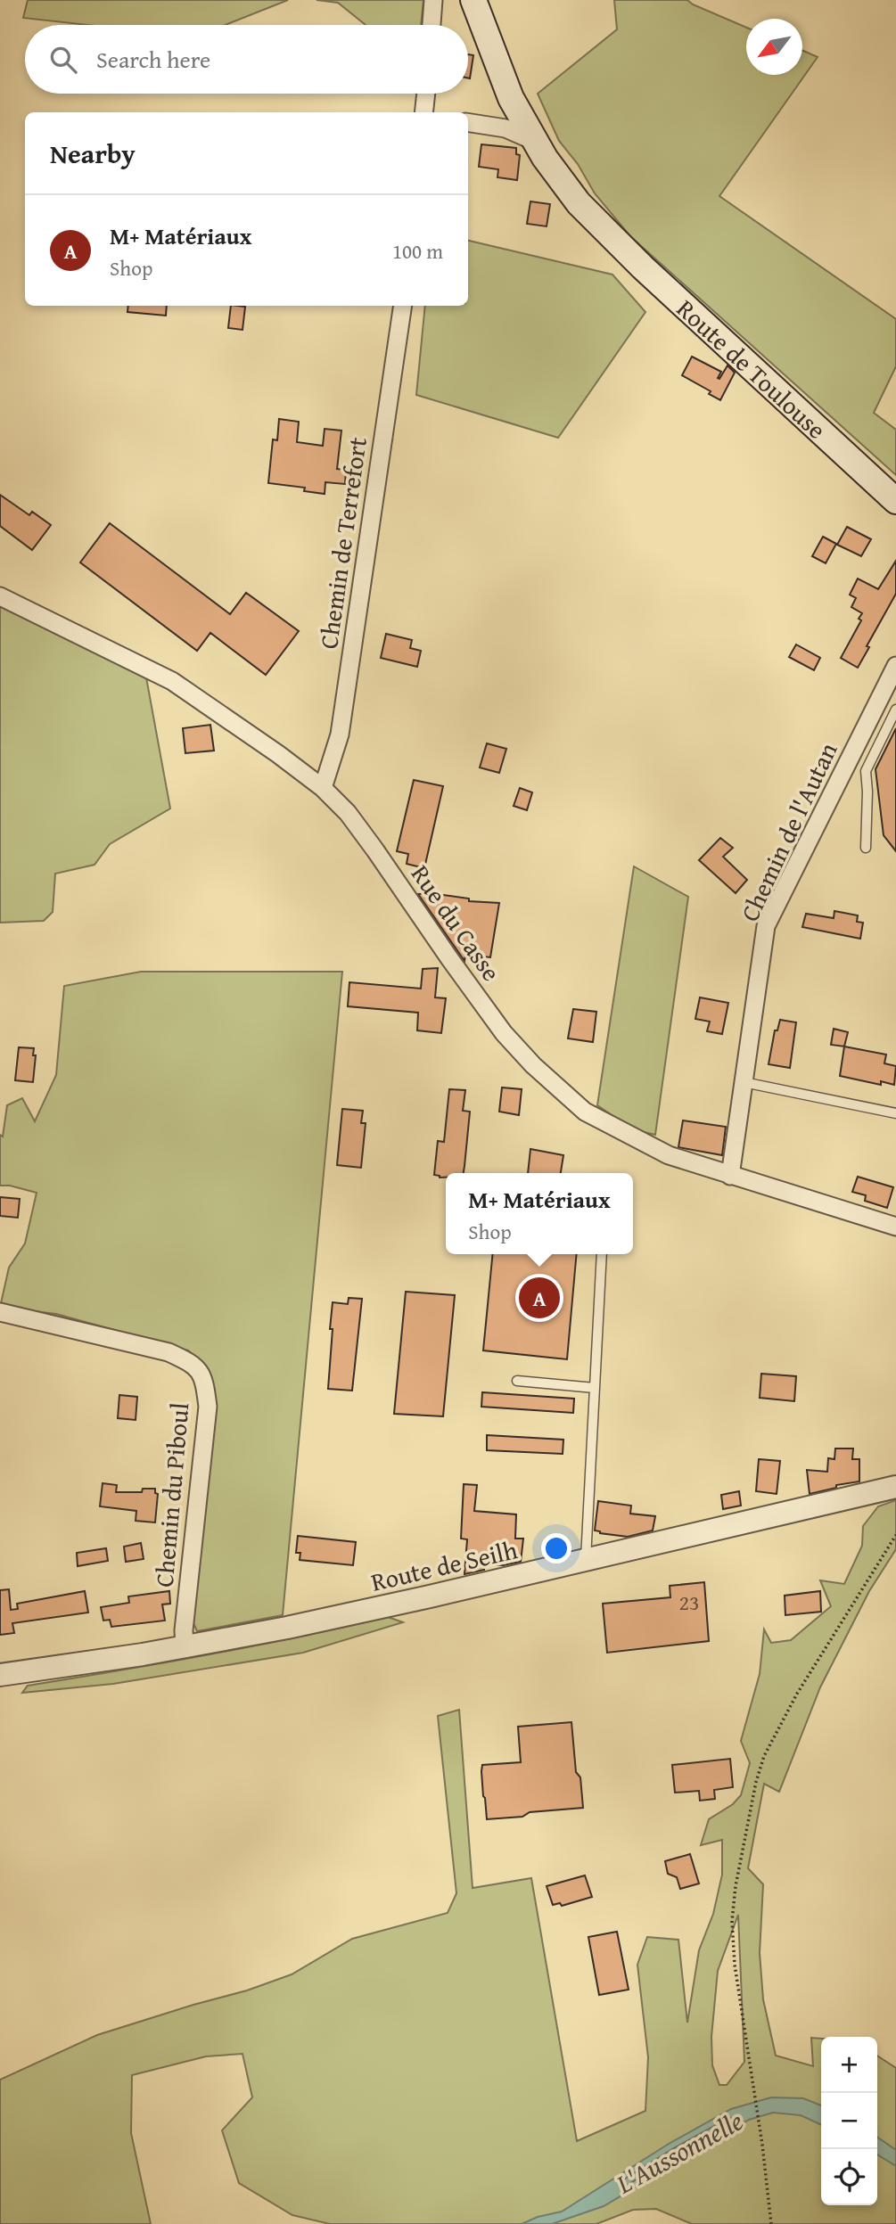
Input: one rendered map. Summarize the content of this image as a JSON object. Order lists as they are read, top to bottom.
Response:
{
  "streets": {
    "main road": ["Route de Toulouse"],
    "street": [
      "Chemin de Terrefort",
      "Chemin de l'Autan",
      "Rue du Casse",
      "Chemin du Piboul",
      "Route de Seilh"
    ]
  },
  "crossings": [
    ["Chemin de Terrefort", "Rue du Casse"],
    ["Chemin de l'Autan", "Rue du Casse"],
    ["Chemin du Piboul", "Route de Seilh"]
  ],
  "water": ["L'Aussonnelle"],
  "house_numbers": ["23"],
  "north": "bottom left",
  "page": {
    "search": "Search here",
    "heading": "Nearby",
    "list": [
      {
        "mark": "A",
        "name": "M+ Matériaux",
        "note": "Shop",
        "value": "100 m"
      }
    ],
    "popup": ["M+ Matériaux", "Shop"],
    "pins": "A",
    "map_buttons": ["+", "−"]
  }
}
